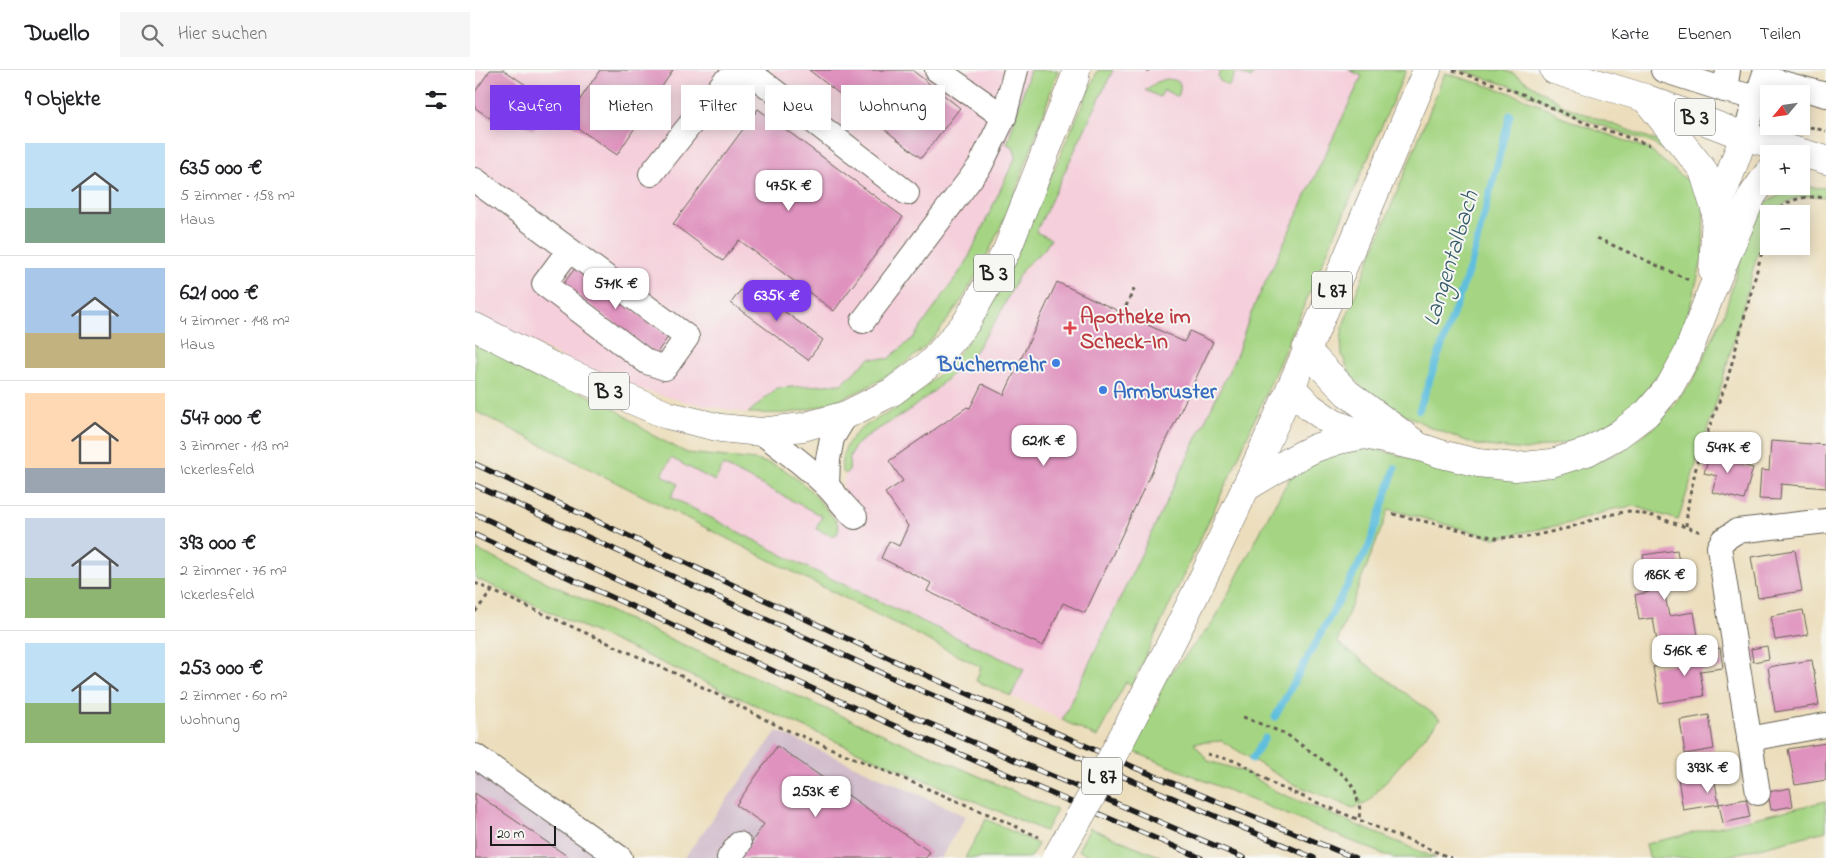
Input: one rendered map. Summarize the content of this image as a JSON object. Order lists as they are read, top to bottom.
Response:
{
  "streets": {
    "main road": ["B 3", "L 87"]
  },
  "water": ["Langentalbach"],
  "places": {
    "health": ["Apotheke im Scheck-In"],
    "other": ["Büchermehr", "Armbruster"]
  },
  "scale_bar": "20 m",
  "north": "bottom left",
  "page": {
    "header": "Dwello",
    "search": "Hier suchen",
    "nav": ["Karte", "Ebenen", "Teilen"],
    "heading": "9 Objekte",
    "map_buttons": ["+", "−"],
    "chip": [
      "Kaufen",
      "Mieten",
      "Filter",
      "Neu",
      "Wohnung"
    ],
    "list": [
      {
        "name": "635 000 €",
        "note": "5 Zimmer · 158 m² · Haus"
      },
      {
        "name": "621 000 €",
        "note": "4 Zimmer · 148 m² · Haus"
      },
      {
        "name": "547 000 €",
        "note": "3 Zimmer · 113 m² · Ickerlesfeld"
      },
      {
        "name": "393 000 €",
        "note": "2 Zimmer · 76 m² · Ickerlesfeld"
      },
      {
        "name": "253 000 €",
        "note": "2 Zimmer · 60 m² · Wohnung"
      }
    ],
    "price": [
      "475K €",
      "571K €",
      "635K €",
      "621K €",
      "547K €",
      "186K €",
      "516K €",
      "393K €",
      "253K €"
    ],
    "scale": "20 m"
  }
}
